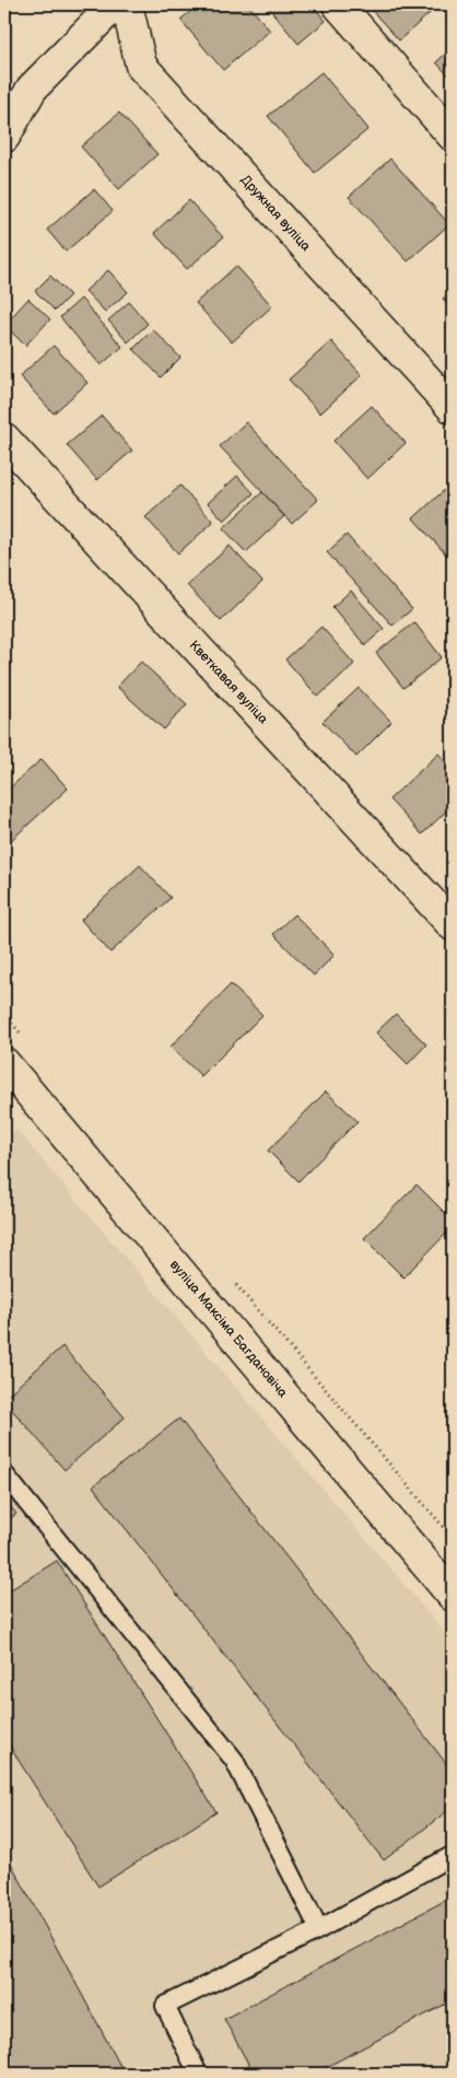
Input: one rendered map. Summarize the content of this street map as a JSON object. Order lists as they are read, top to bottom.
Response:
{
  "streets": {
    "street": ["Дружная вуліца", "Кветкавая вуліца", "вуліца Максіма Багдановіча"]
  }
}
